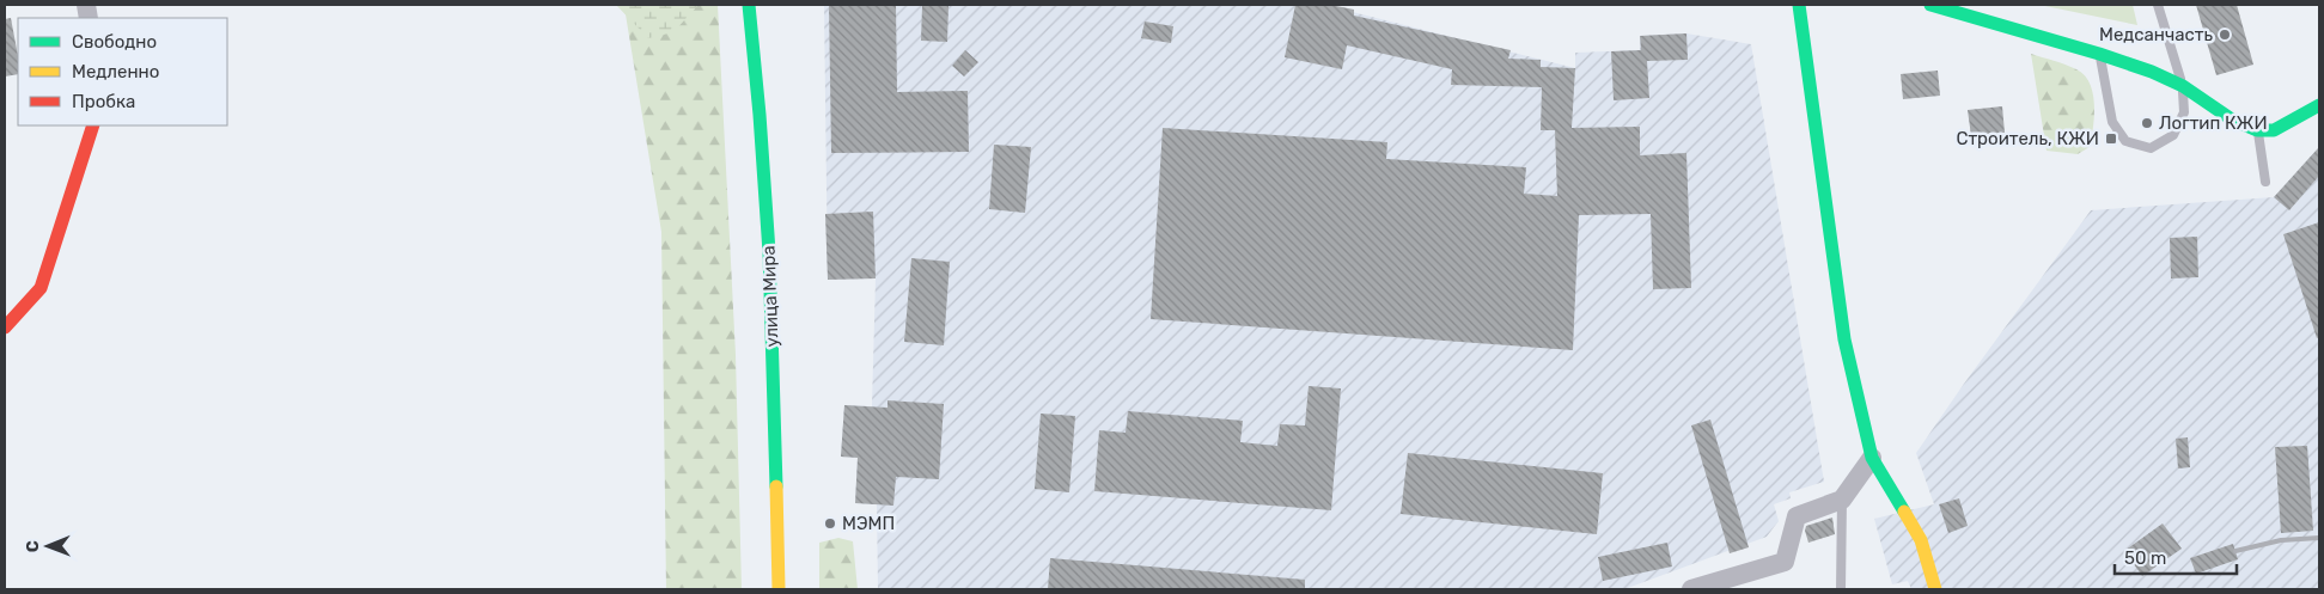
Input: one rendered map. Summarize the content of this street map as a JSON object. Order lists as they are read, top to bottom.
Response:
{
  "streets": {
    "street": ["улица Мира"]
  },
  "places": {
    "other": ["Медсанчасть", "Логтип КЖИ", "МЭМП"],
    "transit": ["Строитель, КЖИ"]
  },
  "legend": ["Свободно", "Медленно", "Пробка"],
  "scale_bar": "50 m",
  "north": "left"
}
